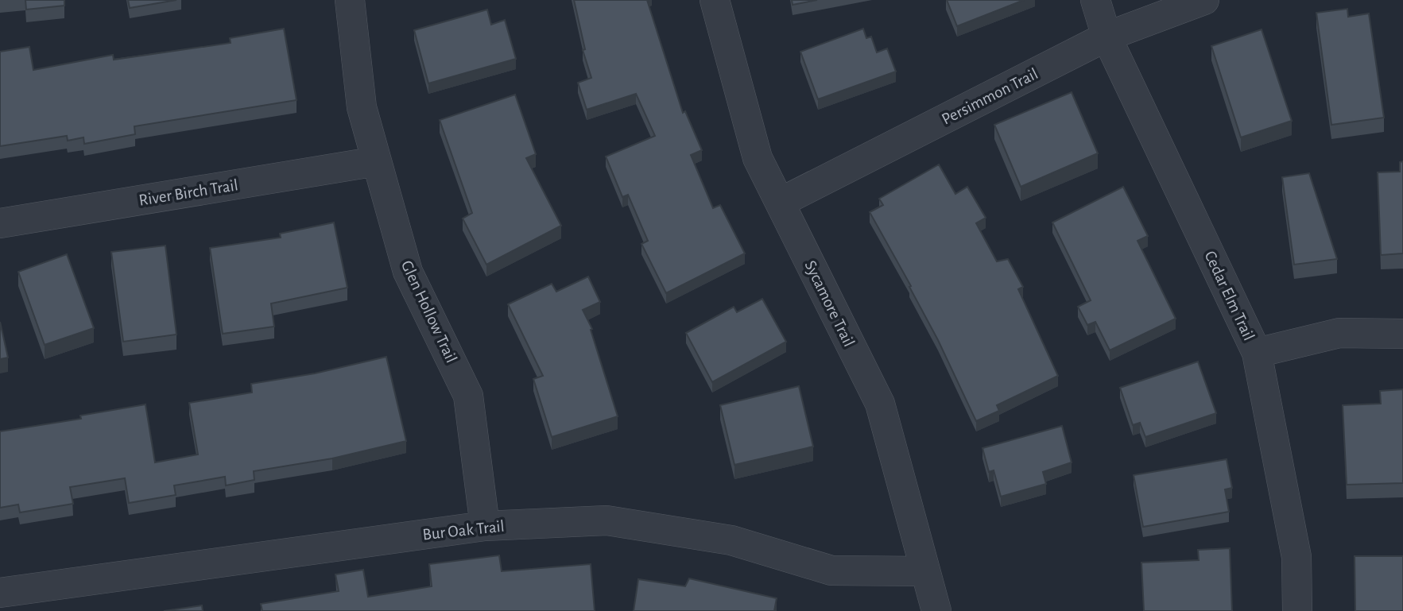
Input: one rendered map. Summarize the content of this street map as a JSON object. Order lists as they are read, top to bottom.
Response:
{
  "streets": {
    "street": [
      "Persimmon Trail",
      "River Birch Trail",
      "Cedar Elm Trail",
      "Sycamore Trail",
      "Glen Hollow Trail",
      "Bur Oak Trail"
    ]
  },
  "crossings": [
    ["Persimmon Trail", "Cedar Elm Trail"],
    ["Persimmon Trail", "Sycamore Trail"],
    ["River Birch Trail", "Glen Hollow Trail"],
    ["Sycamore Trail", "Bur Oak Trail"],
    ["Glen Hollow Trail", "Bur Oak Trail"]
  ]
}
